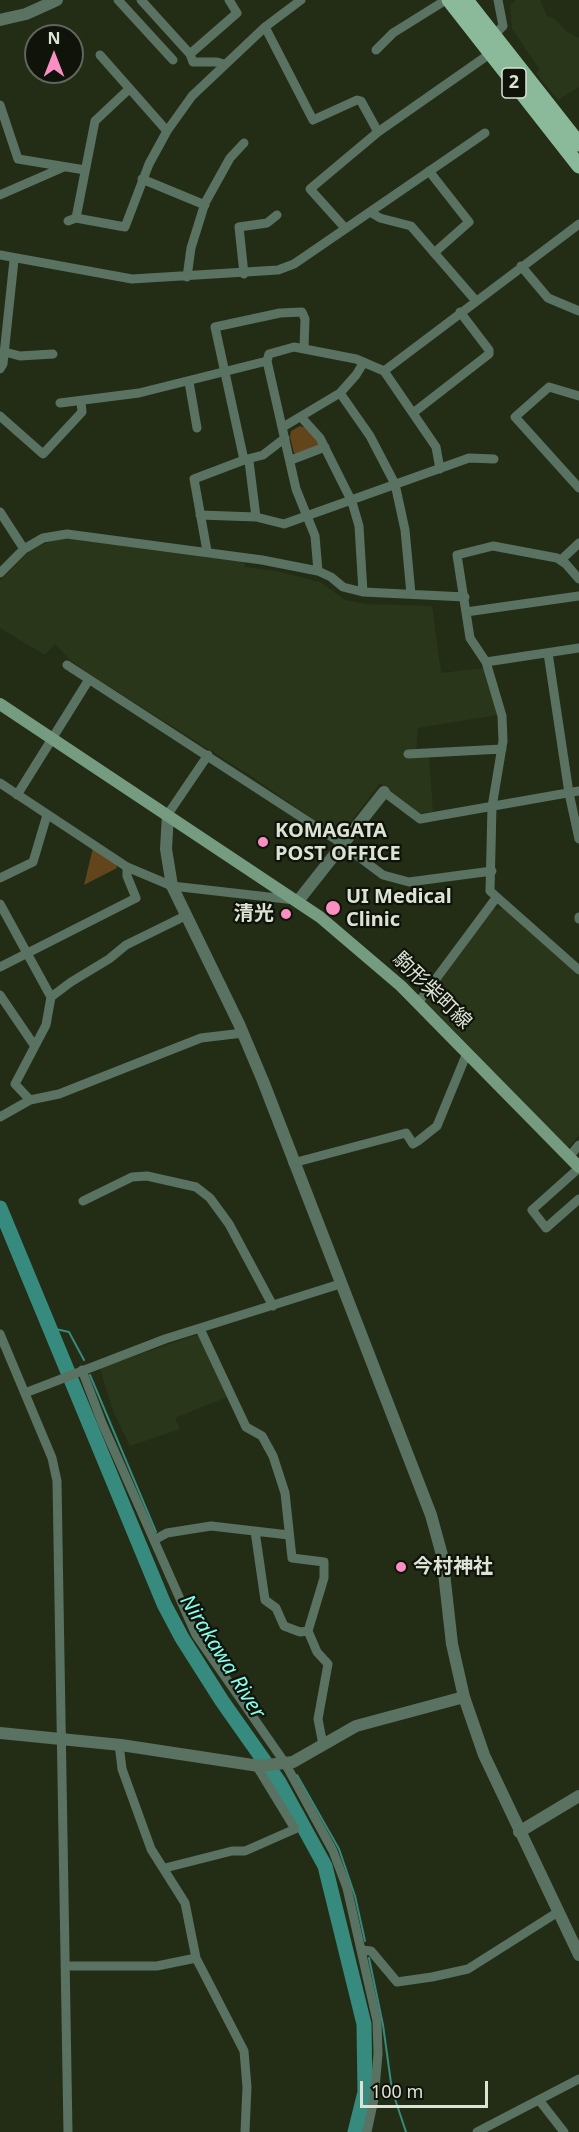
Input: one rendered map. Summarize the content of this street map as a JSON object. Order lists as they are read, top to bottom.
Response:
{
  "streets": {
    "main road": ["2", "駒形柴町線"]
  },
  "water": ["Nirakawa River"],
  "places": [
    "KOMAGATA POST OFFICE",
    "UI Medical Clinic",
    "清光",
    "今村神社"
  ],
  "scale_bar": "100 m",
  "north": "top"
}
